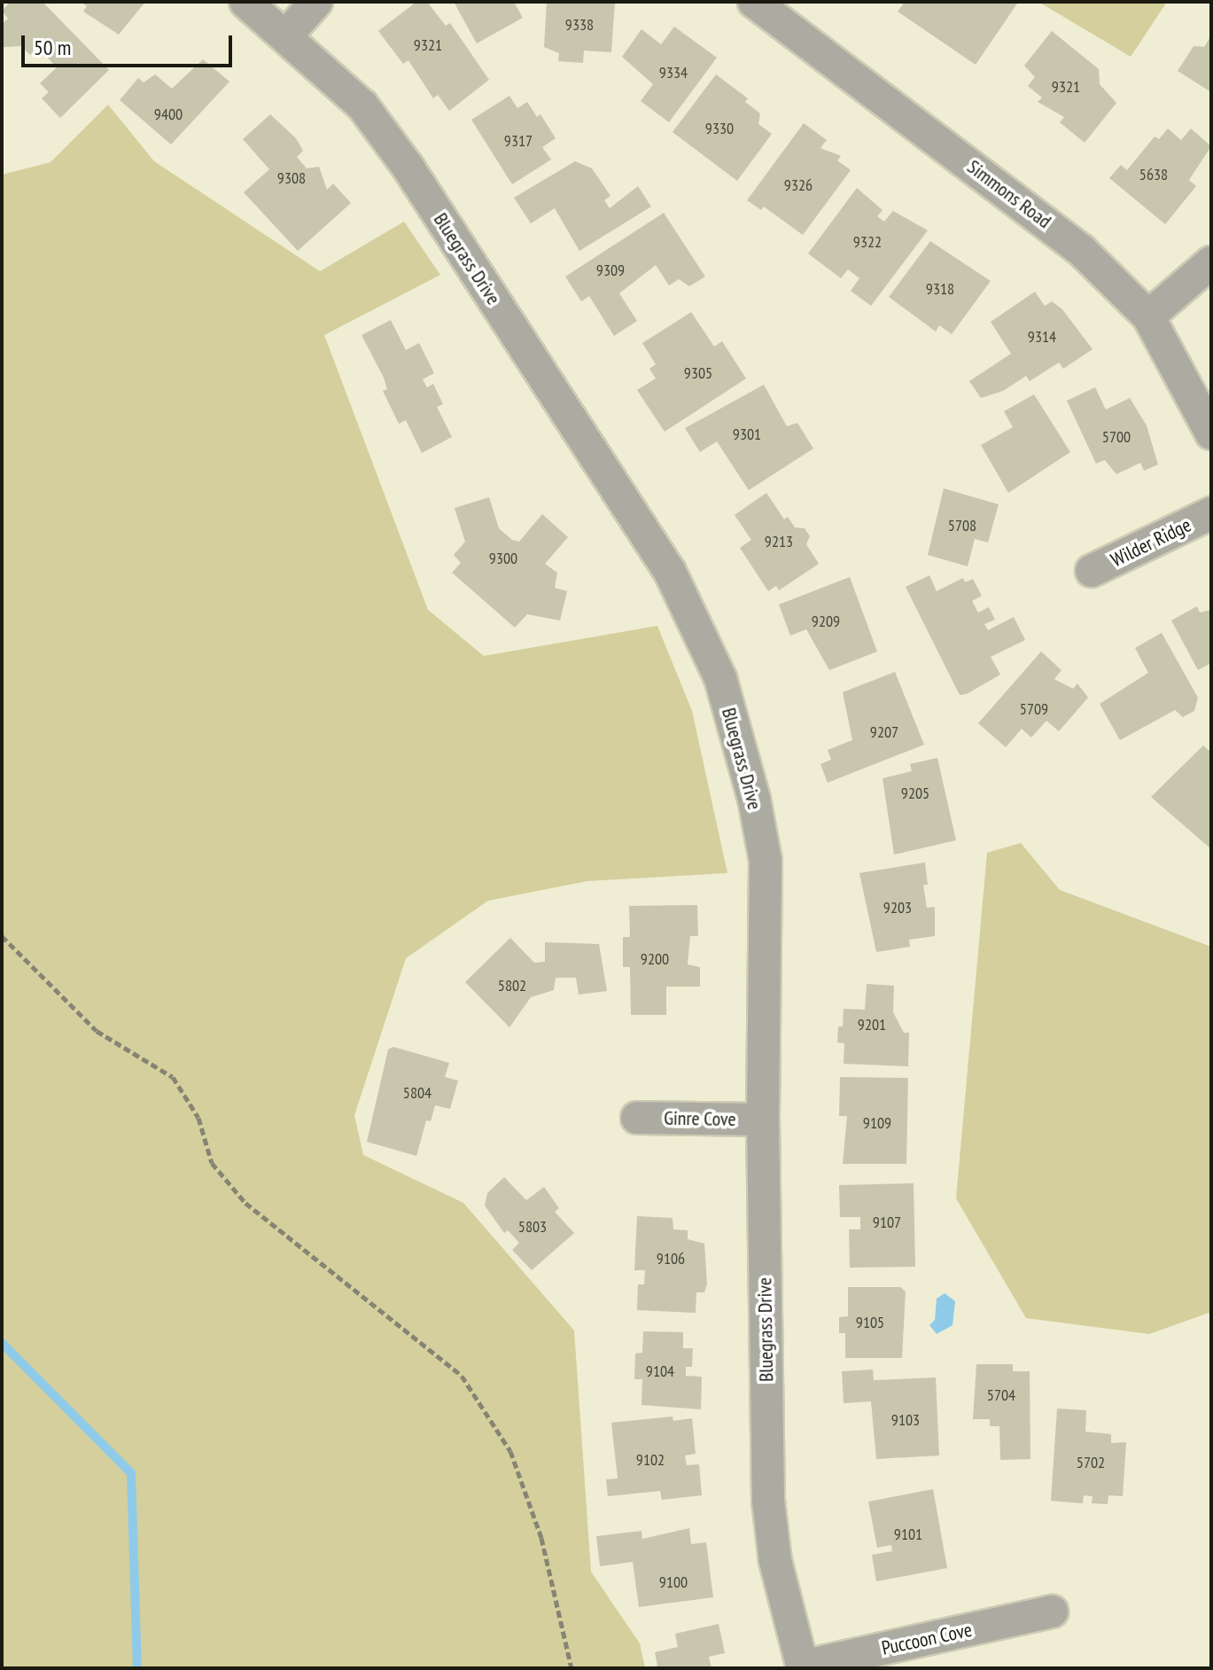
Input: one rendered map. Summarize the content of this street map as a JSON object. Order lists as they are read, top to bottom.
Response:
{
  "streets": {
    "street": [
      "Simmons Road",
      "Bluegrass Drive",
      "Wilder Ridge",
      "Ginre Cove",
      "Puccoon Cove"
    ]
  },
  "crossings": [
    ["Bluegrass Drive", "Ginre Cove"],
    ["Bluegrass Drive", "Puccoon Cove"]
  ],
  "house_numbers": [
    "9338",
    "9321",
    "9334",
    "9321",
    "9400",
    "9330",
    "9317",
    "5638",
    "9308",
    "9326",
    "9322",
    "9309",
    "9318",
    "9314",
    "9305",
    "9301",
    "5700",
    "5708",
    "9213",
    "9300",
    "9209",
    "5709",
    "9207",
    "9205",
    "9203",
    "9200",
    "5802",
    "9201",
    "5804",
    "9109",
    "9107",
    "5803",
    "9106",
    "9105",
    "9104",
    "5704",
    "9103",
    "9102",
    "5702",
    "9101",
    "9100"
  ],
  "scale_bar": "50 m"
}
